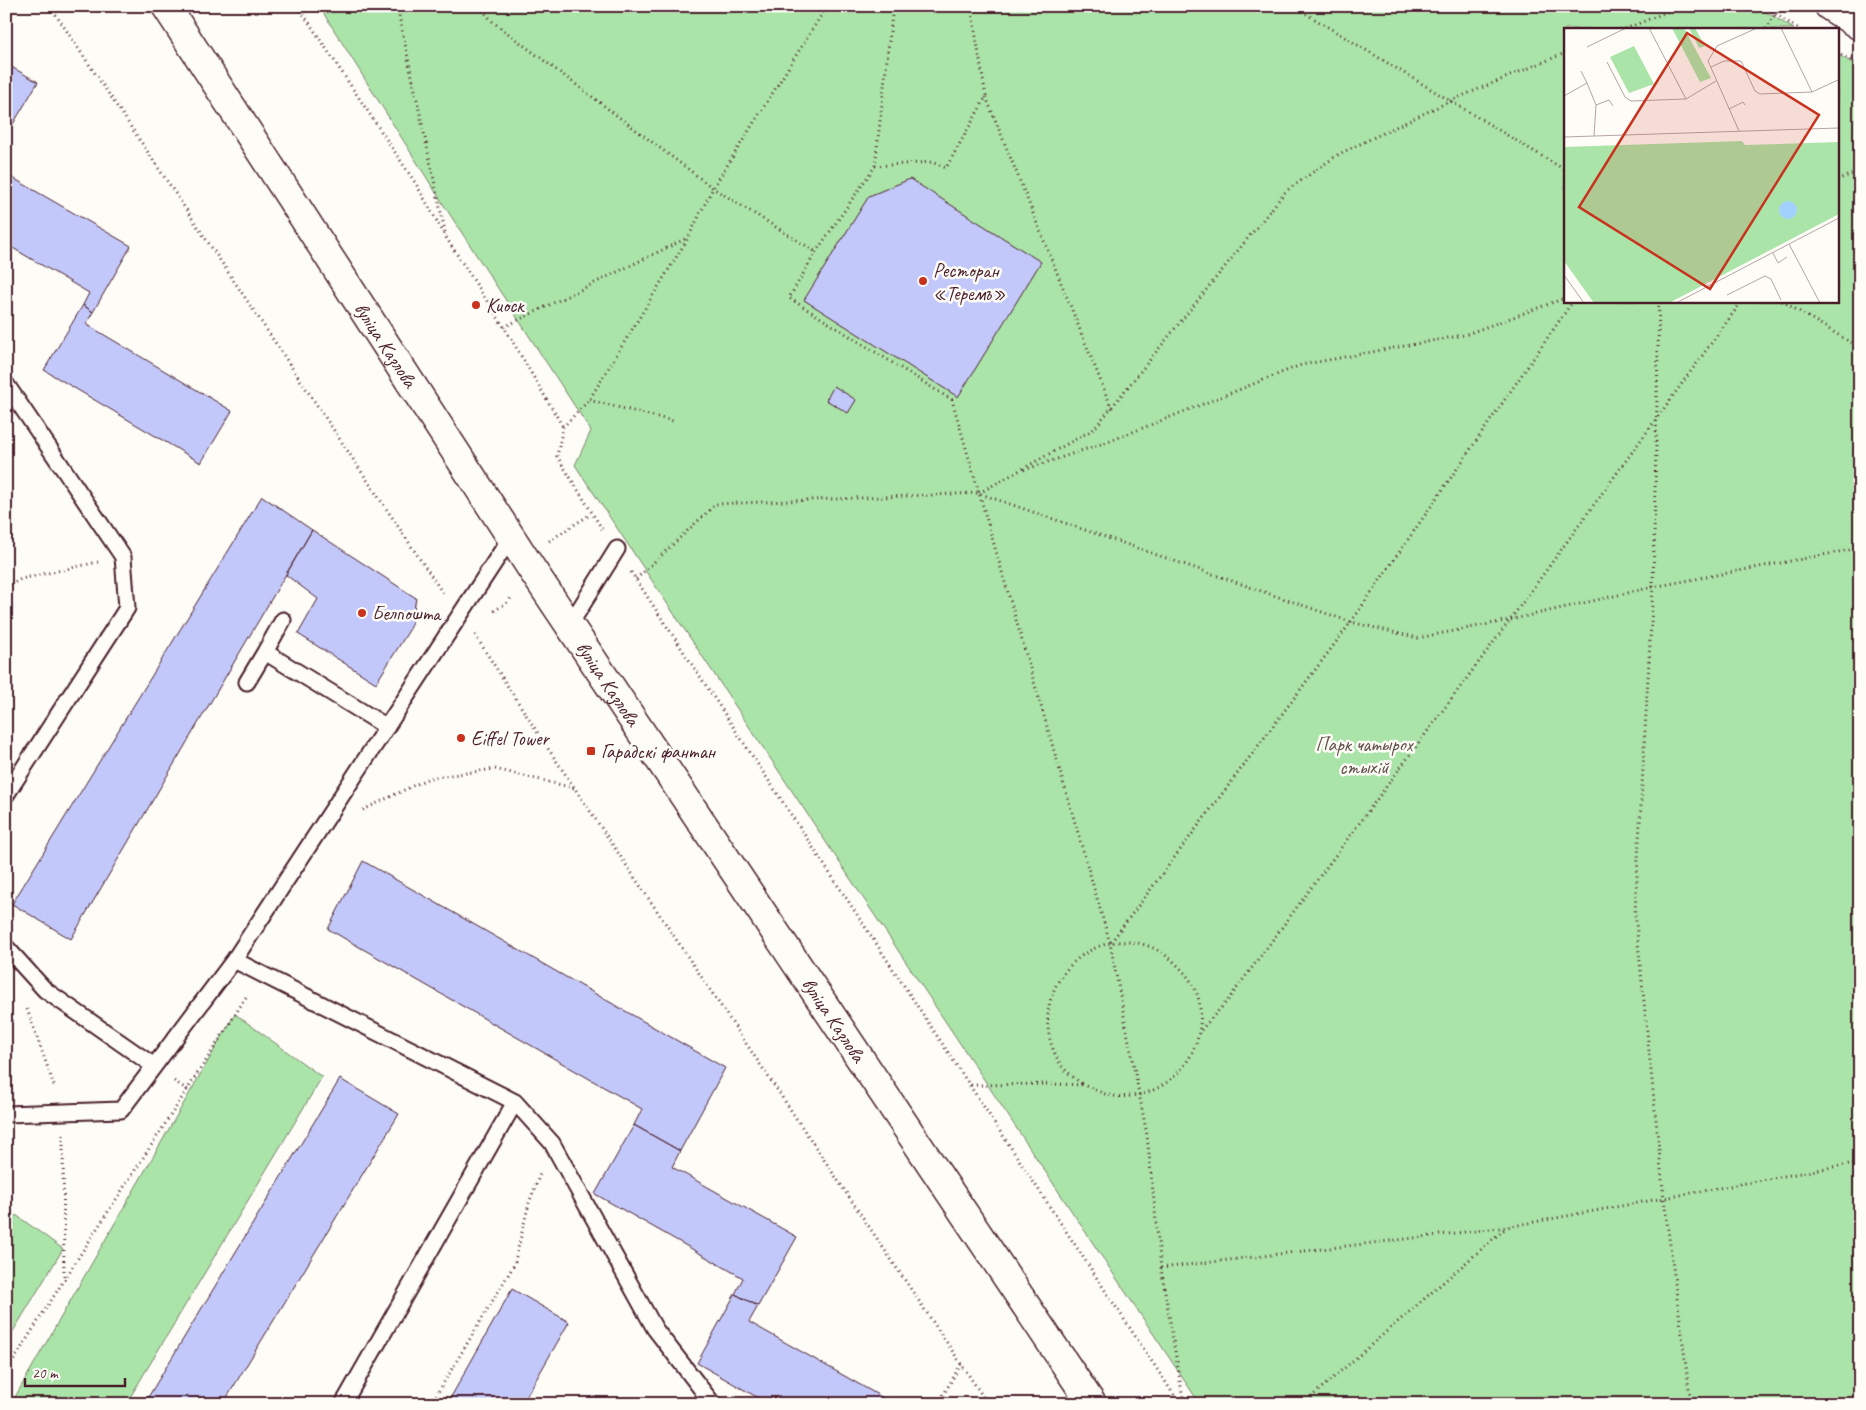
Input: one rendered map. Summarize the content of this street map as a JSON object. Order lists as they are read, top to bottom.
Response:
{
  "streets": {
    "main road": ["вуліца Казлова"]
  },
  "parks": ["Парк чатырох стыхій"],
  "places": {
    "other": [
      "Ресторан «Теремъ»",
      "Киоск",
      "Белпошта",
      "Eiffel Tower"
    ],
    "transit": ["Гарадскі фантан"]
  },
  "scale_bar": "20 m"
}
